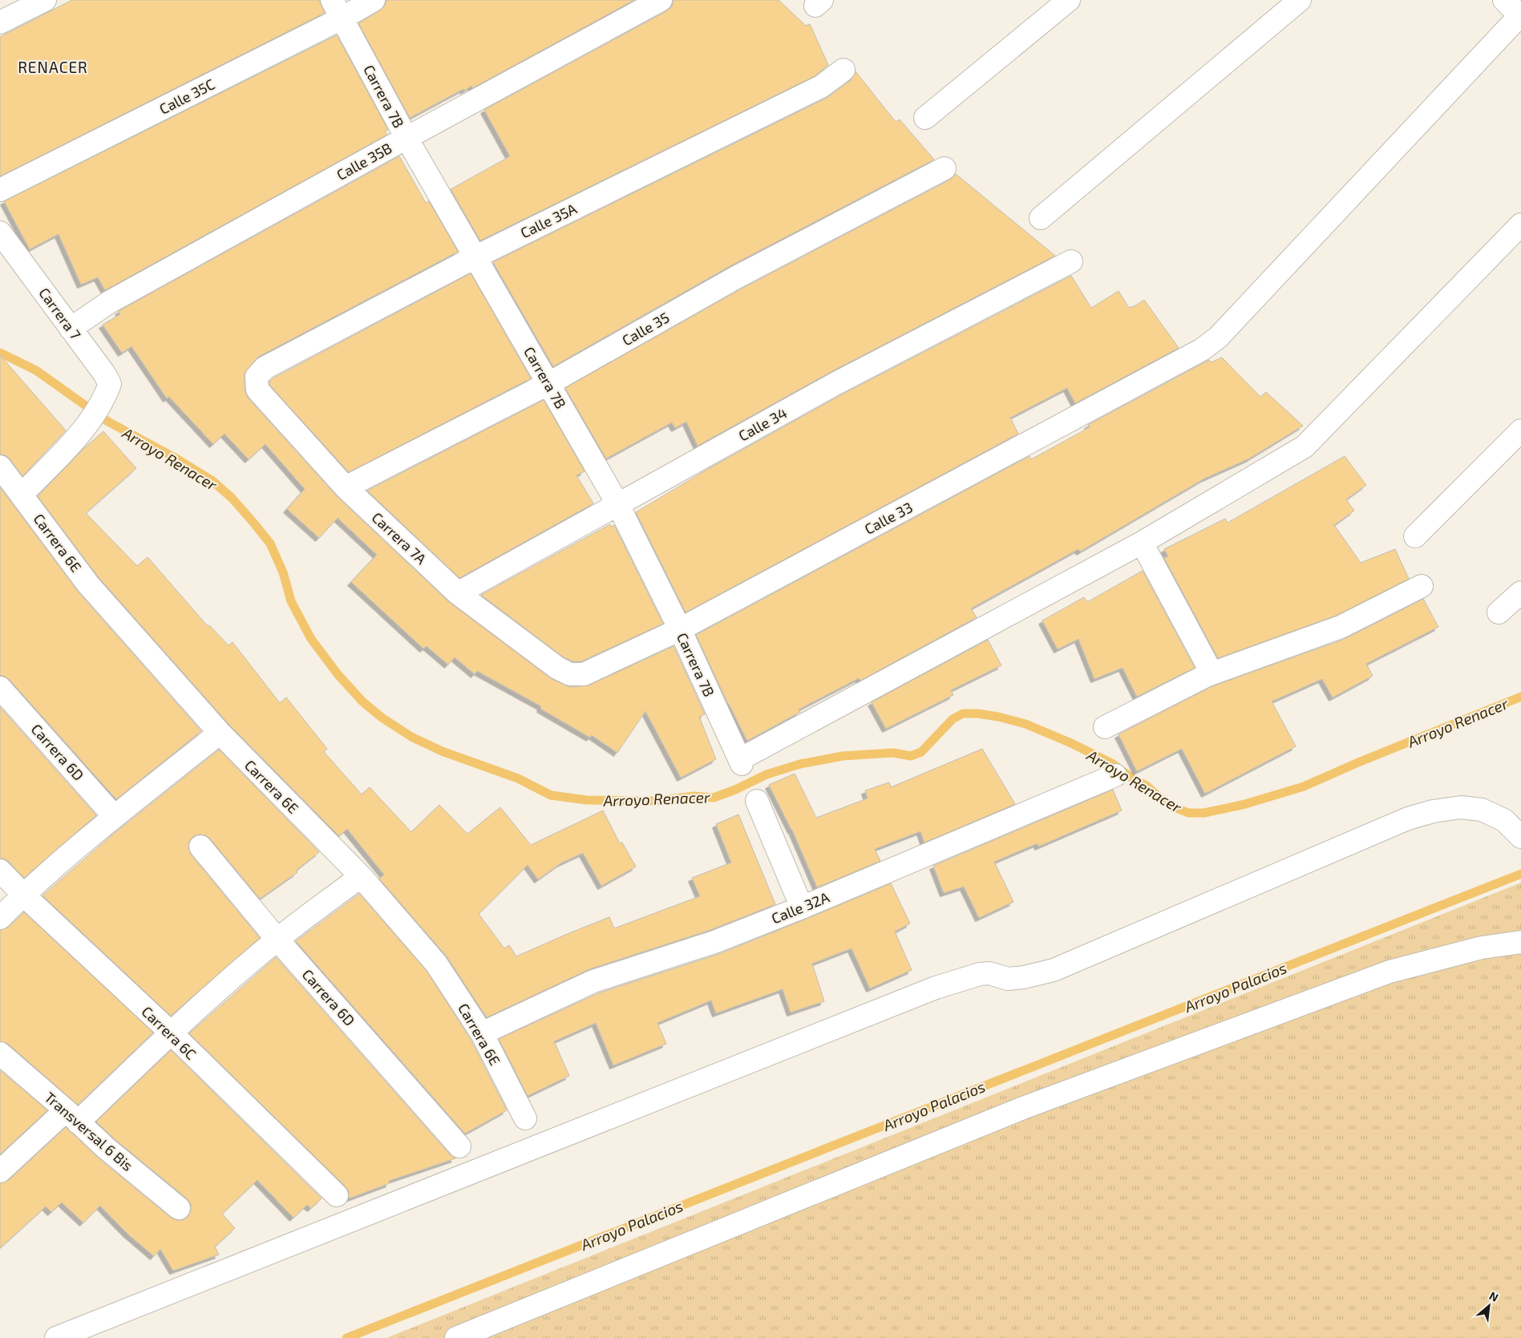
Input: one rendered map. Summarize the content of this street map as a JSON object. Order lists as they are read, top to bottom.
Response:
{
  "streets": {
    "street": [
      "Calle 35C",
      "Carrera 7B",
      "Calle 35B",
      "Calle 35A",
      "Carrera 7",
      "Calle 35",
      "Calle 34",
      "Calle 33",
      "Carrera 7A",
      "Carrera 6E",
      "Carrera 6D",
      "Calle 32A",
      "Carrera 6C",
      "Transversal 6 Bis"
    ]
  },
  "crossings": [
    ["Calle 35C", "Carrera 7B"],
    ["Carrera 7B", "Calle 35B"],
    ["Carrera 7B", "Calle 35A"],
    ["Carrera 7B", "Calle 35"],
    ["Carrera 7B", "Calle 34"],
    ["Carrera 7B", "Calle 33"],
    ["Calle 35B", "Carrera 7"],
    ["Calle 35A", "Carrera 7A"],
    ["Carrera 7", "Carrera 6E"],
    ["Calle 35", "Carrera 7A"],
    ["Calle 34", "Carrera 7A"],
    ["Calle 33", "Carrera 7A"],
    ["Carrera 6E", "Calle 32A"]
  ],
  "districts": ["RENACER"],
  "water": ["Arroyo Renacer", "Arroyo Palacios"],
  "north": "top right"
}
